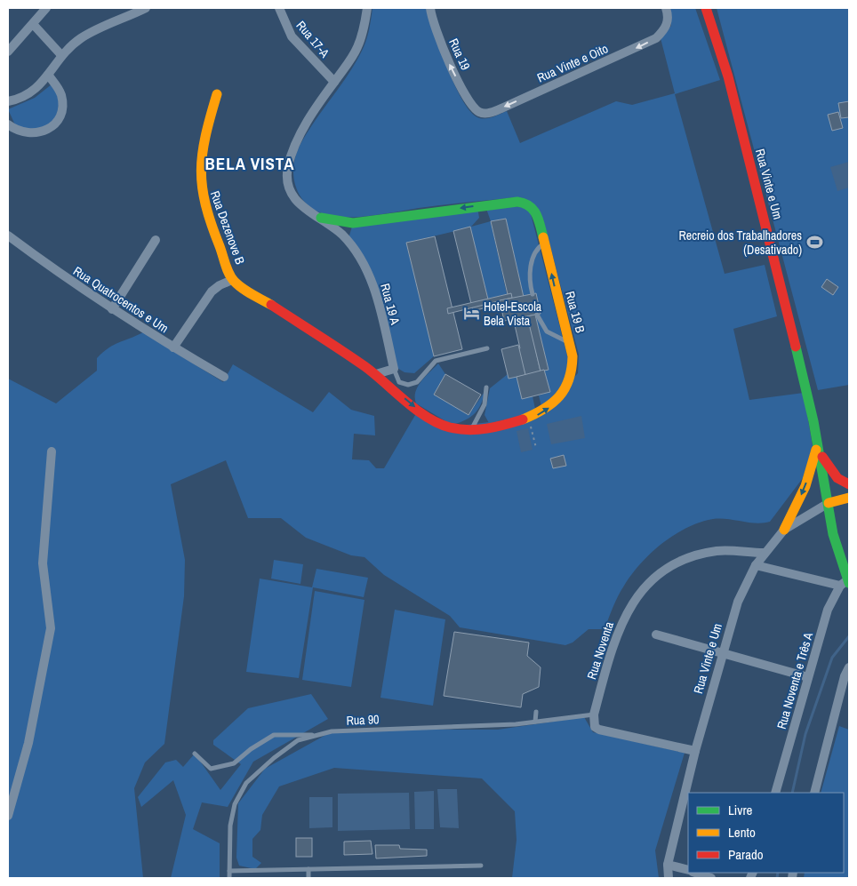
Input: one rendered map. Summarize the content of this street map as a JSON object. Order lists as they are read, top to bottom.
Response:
{
  "streets": {
    "street": [
      "Rua 17-A",
      "Rua 19",
      "Rua Vinte e Oito",
      "Rua Vinte e Um",
      "Rua Dezenove B",
      "Rua Quatrocentos e Um",
      "Rua 19 A",
      "Rua 19 B",
      "Rua Noventa",
      "Rua Noventa e Três A"
    ],
    "lane": ["Rua 90"]
  },
  "crossings": [
    ["Rua 17-A", "Rua 19 A"],
    ["Rua 19", "Rua Vinte e Oito"],
    ["Rua Vinte e Um", "Rua Noventa"],
    ["Rua Vinte e Um", "Rua Noventa e Três A"],
    ["Rua Dezenove B", "Rua 19 B"],
    ["Rua 19 A", "Rua 19 B"],
    ["Rua Noventa", "Rua 90"]
  ],
  "one_way": ["Rua 19", "Rua Vinte e Oito"],
  "districts": ["BELA VISTA"],
  "places": {
    "sports": ["Recreio dos Trabalhadores (Desativado)"],
    "hotel": ["Hotel-Escola Bela Vista"]
  },
  "legend": ["Livre", "Lento", "Parado"]
}
